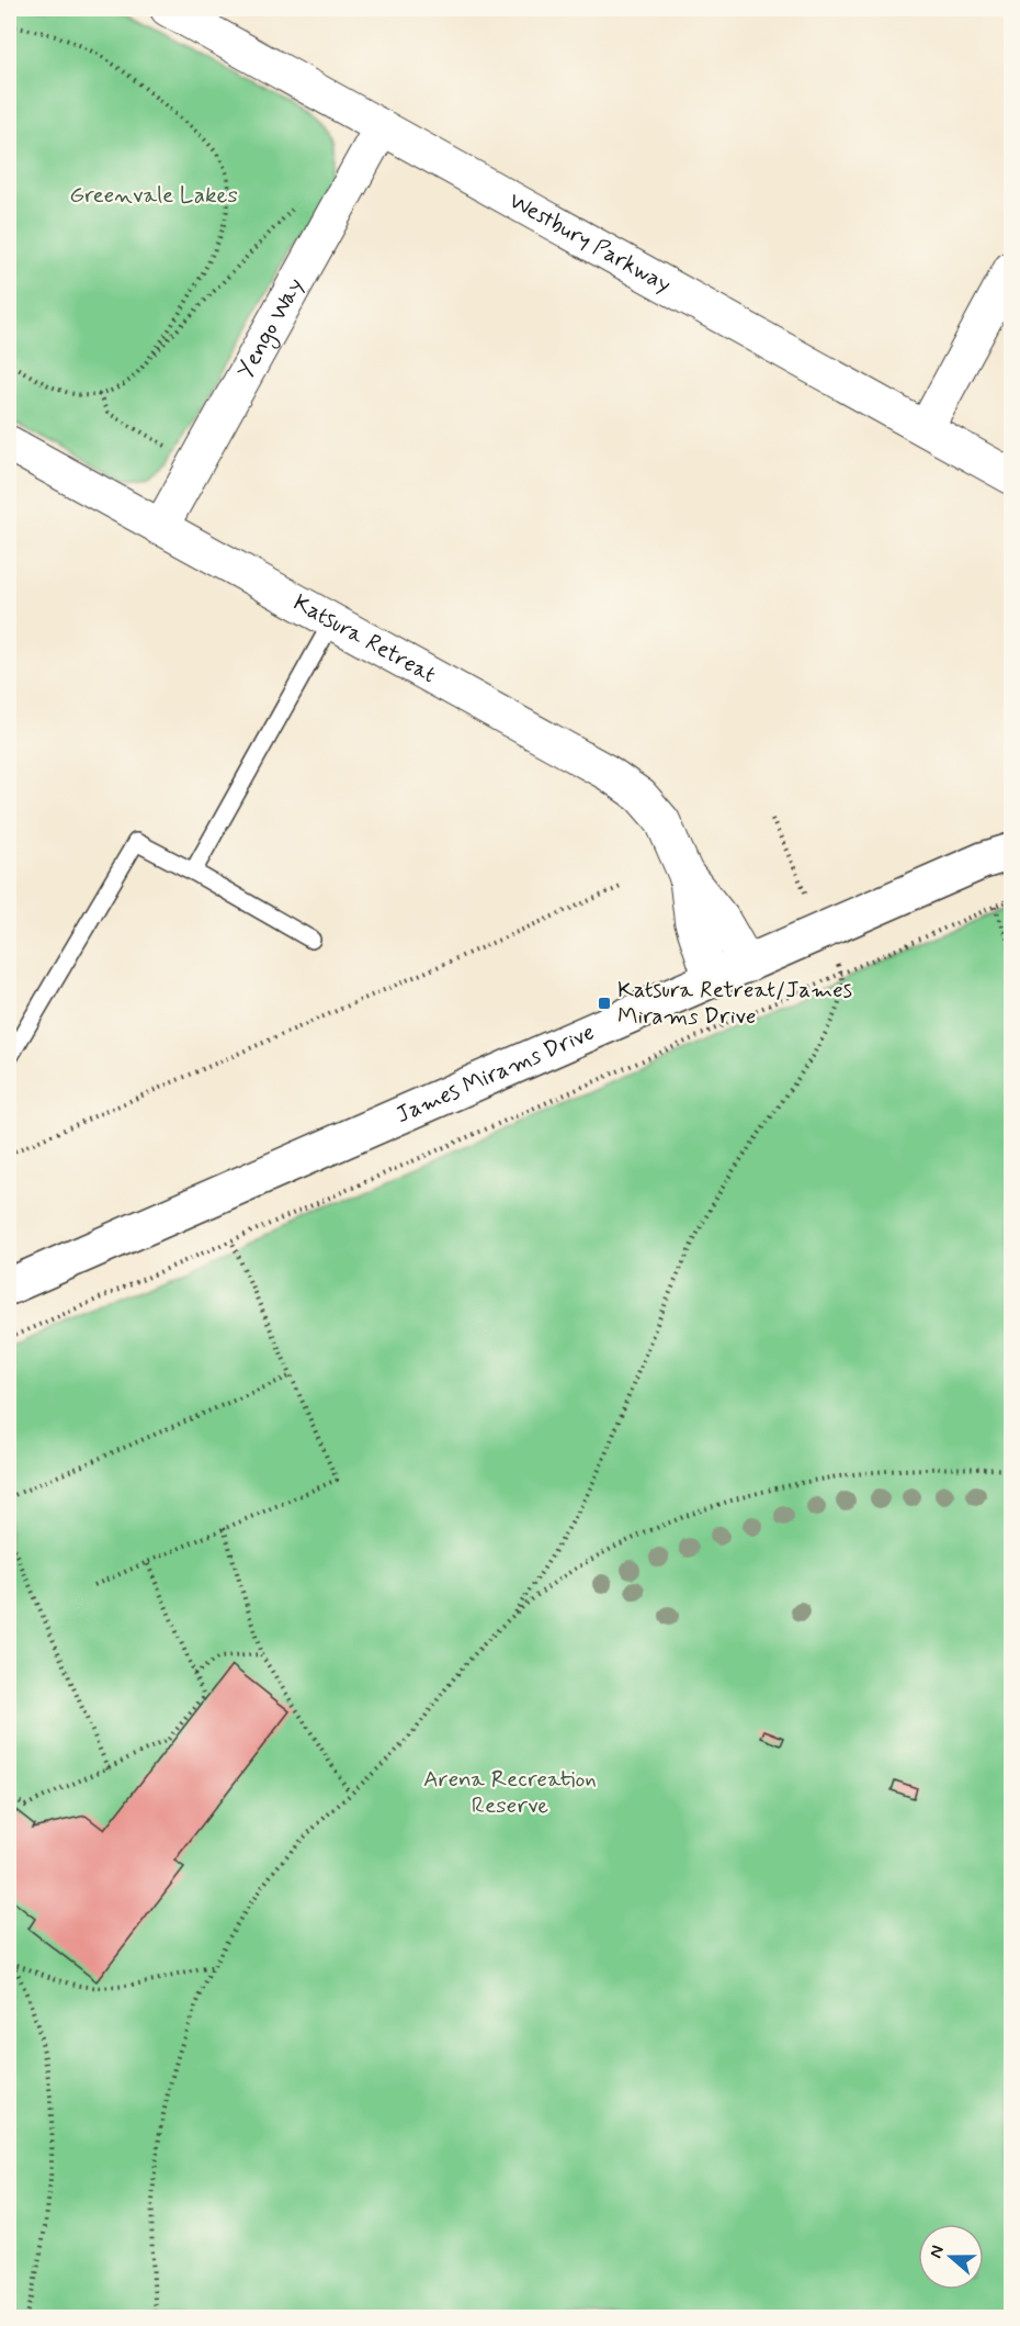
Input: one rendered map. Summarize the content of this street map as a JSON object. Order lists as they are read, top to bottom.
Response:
{
  "streets": {
    "street": [
      "Westbury Parkway",
      "Yengo Way",
      "Katsura Retreat",
      "James Mirams Drive"
    ]
  },
  "crossings": [
    ["Westbury Parkway", "Yengo Way"],
    ["Yengo Way", "Katsura Retreat"],
    ["Katsura Retreat", "James Mirams Drive"]
  ],
  "parks": ["Greenvale Lakes", "Arena Recreation Reserve"],
  "places": {
    "transit": ["Katsura Retreat/James Mirams Drive"]
  },
  "north": "left"
}
